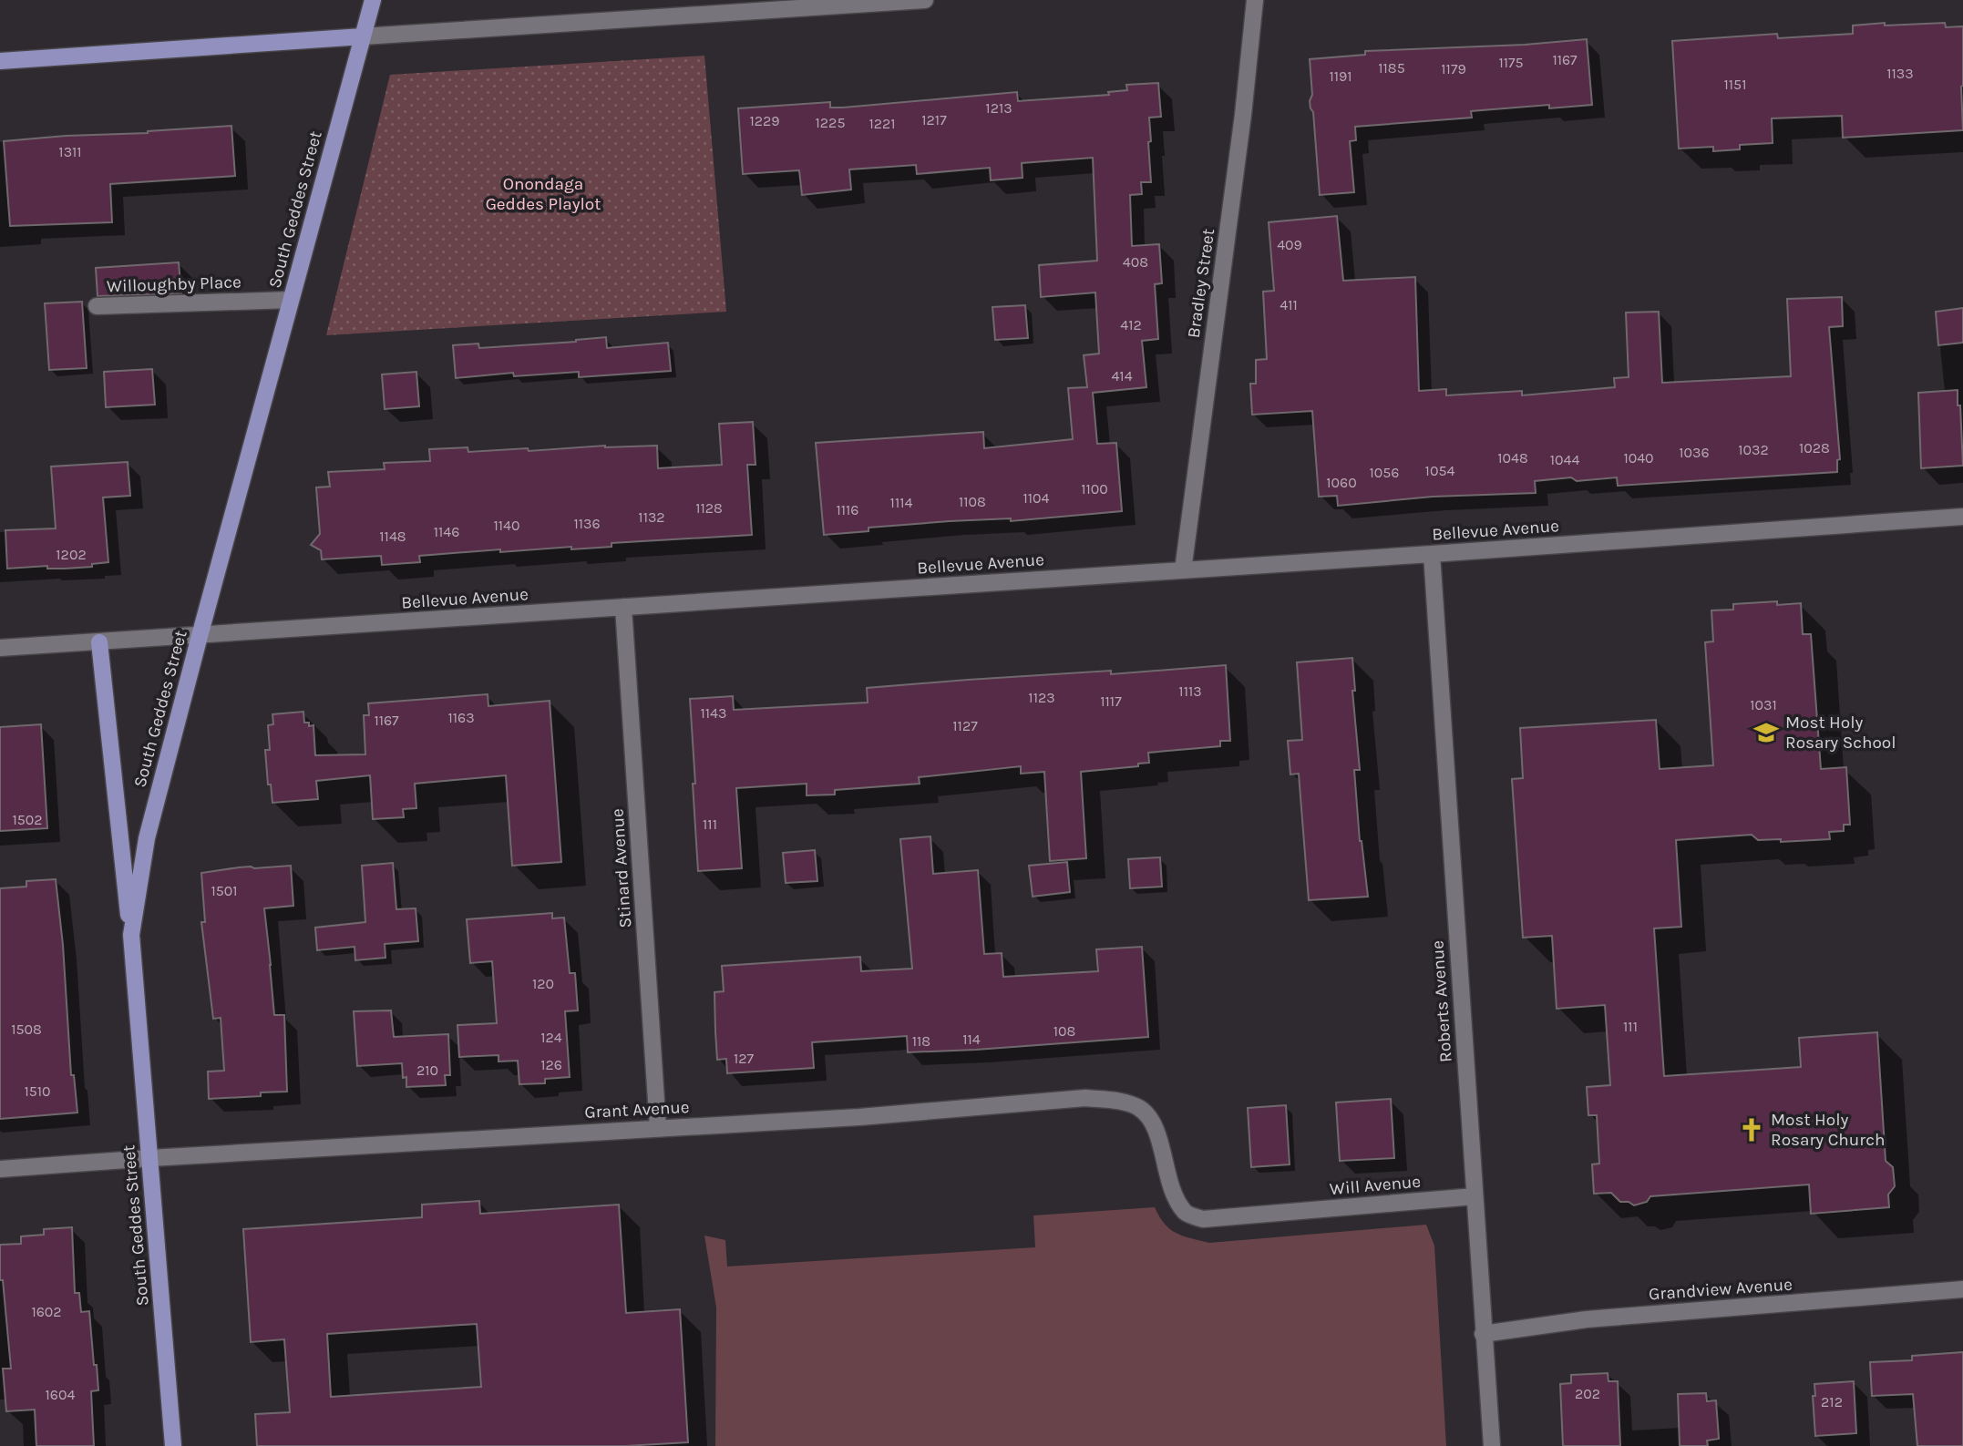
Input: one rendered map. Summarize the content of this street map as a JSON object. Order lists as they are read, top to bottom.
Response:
{
  "streets": {
    "main road": ["South Geddes Street"],
    "street": [
      "Bradley Street",
      "Willoughby Place",
      "Bellevue Avenue",
      "Stinard Avenue",
      "Roberts Avenue",
      "Grant Avenue",
      "Will Avenue",
      "Grandview Avenue"
    ]
  },
  "crossings": [
    ["South Geddes Street", "Willoughby Place"],
    ["South Geddes Street", "Bellevue Avenue"],
    ["South Geddes Street", "Grant Avenue"],
    ["Bradley Street", "Bellevue Avenue"],
    ["Bellevue Avenue", "Stinard Avenue"],
    ["Bellevue Avenue", "Roberts Avenue"],
    ["Stinard Avenue", "Grant Avenue"],
    ["Roberts Avenue", "Will Avenue"],
    ["Roberts Avenue", "Grandview Avenue"],
    ["Grant Avenue", "Will Avenue"]
  ],
  "parks": ["Onondaga Geddes Playlot"],
  "places": {
    "school or university": ["Most Holy Rosary School"],
    "church": ["Most Holy Rosary Church"]
  },
  "house_numbers": [
    "1167",
    "1175",
    "1185",
    "1179",
    "1133",
    "1191",
    "1151",
    "1213",
    "1217",
    "1229",
    "1225",
    "1221",
    "1311",
    "409",
    "408",
    "411",
    "412",
    "414",
    "1028",
    "1032",
    "1036",
    "1048",
    "1040",
    "1044",
    "1054",
    "1056",
    "1060",
    "1100",
    "1104",
    "1108",
    "1114",
    "1128",
    "1116",
    "1132",
    "1136",
    "1140",
    "1146",
    "1148",
    "1202",
    "1113",
    "1123",
    "1117",
    "1031",
    "1143",
    "1163",
    "1167",
    "1127",
    "1502",
    "111",
    "1501",
    "120",
    "111",
    "1508",
    "108",
    "124",
    "114",
    "118",
    "127",
    "126",
    "210",
    "1510",
    "1602",
    "202",
    "1604",
    "212"
  ]
}
